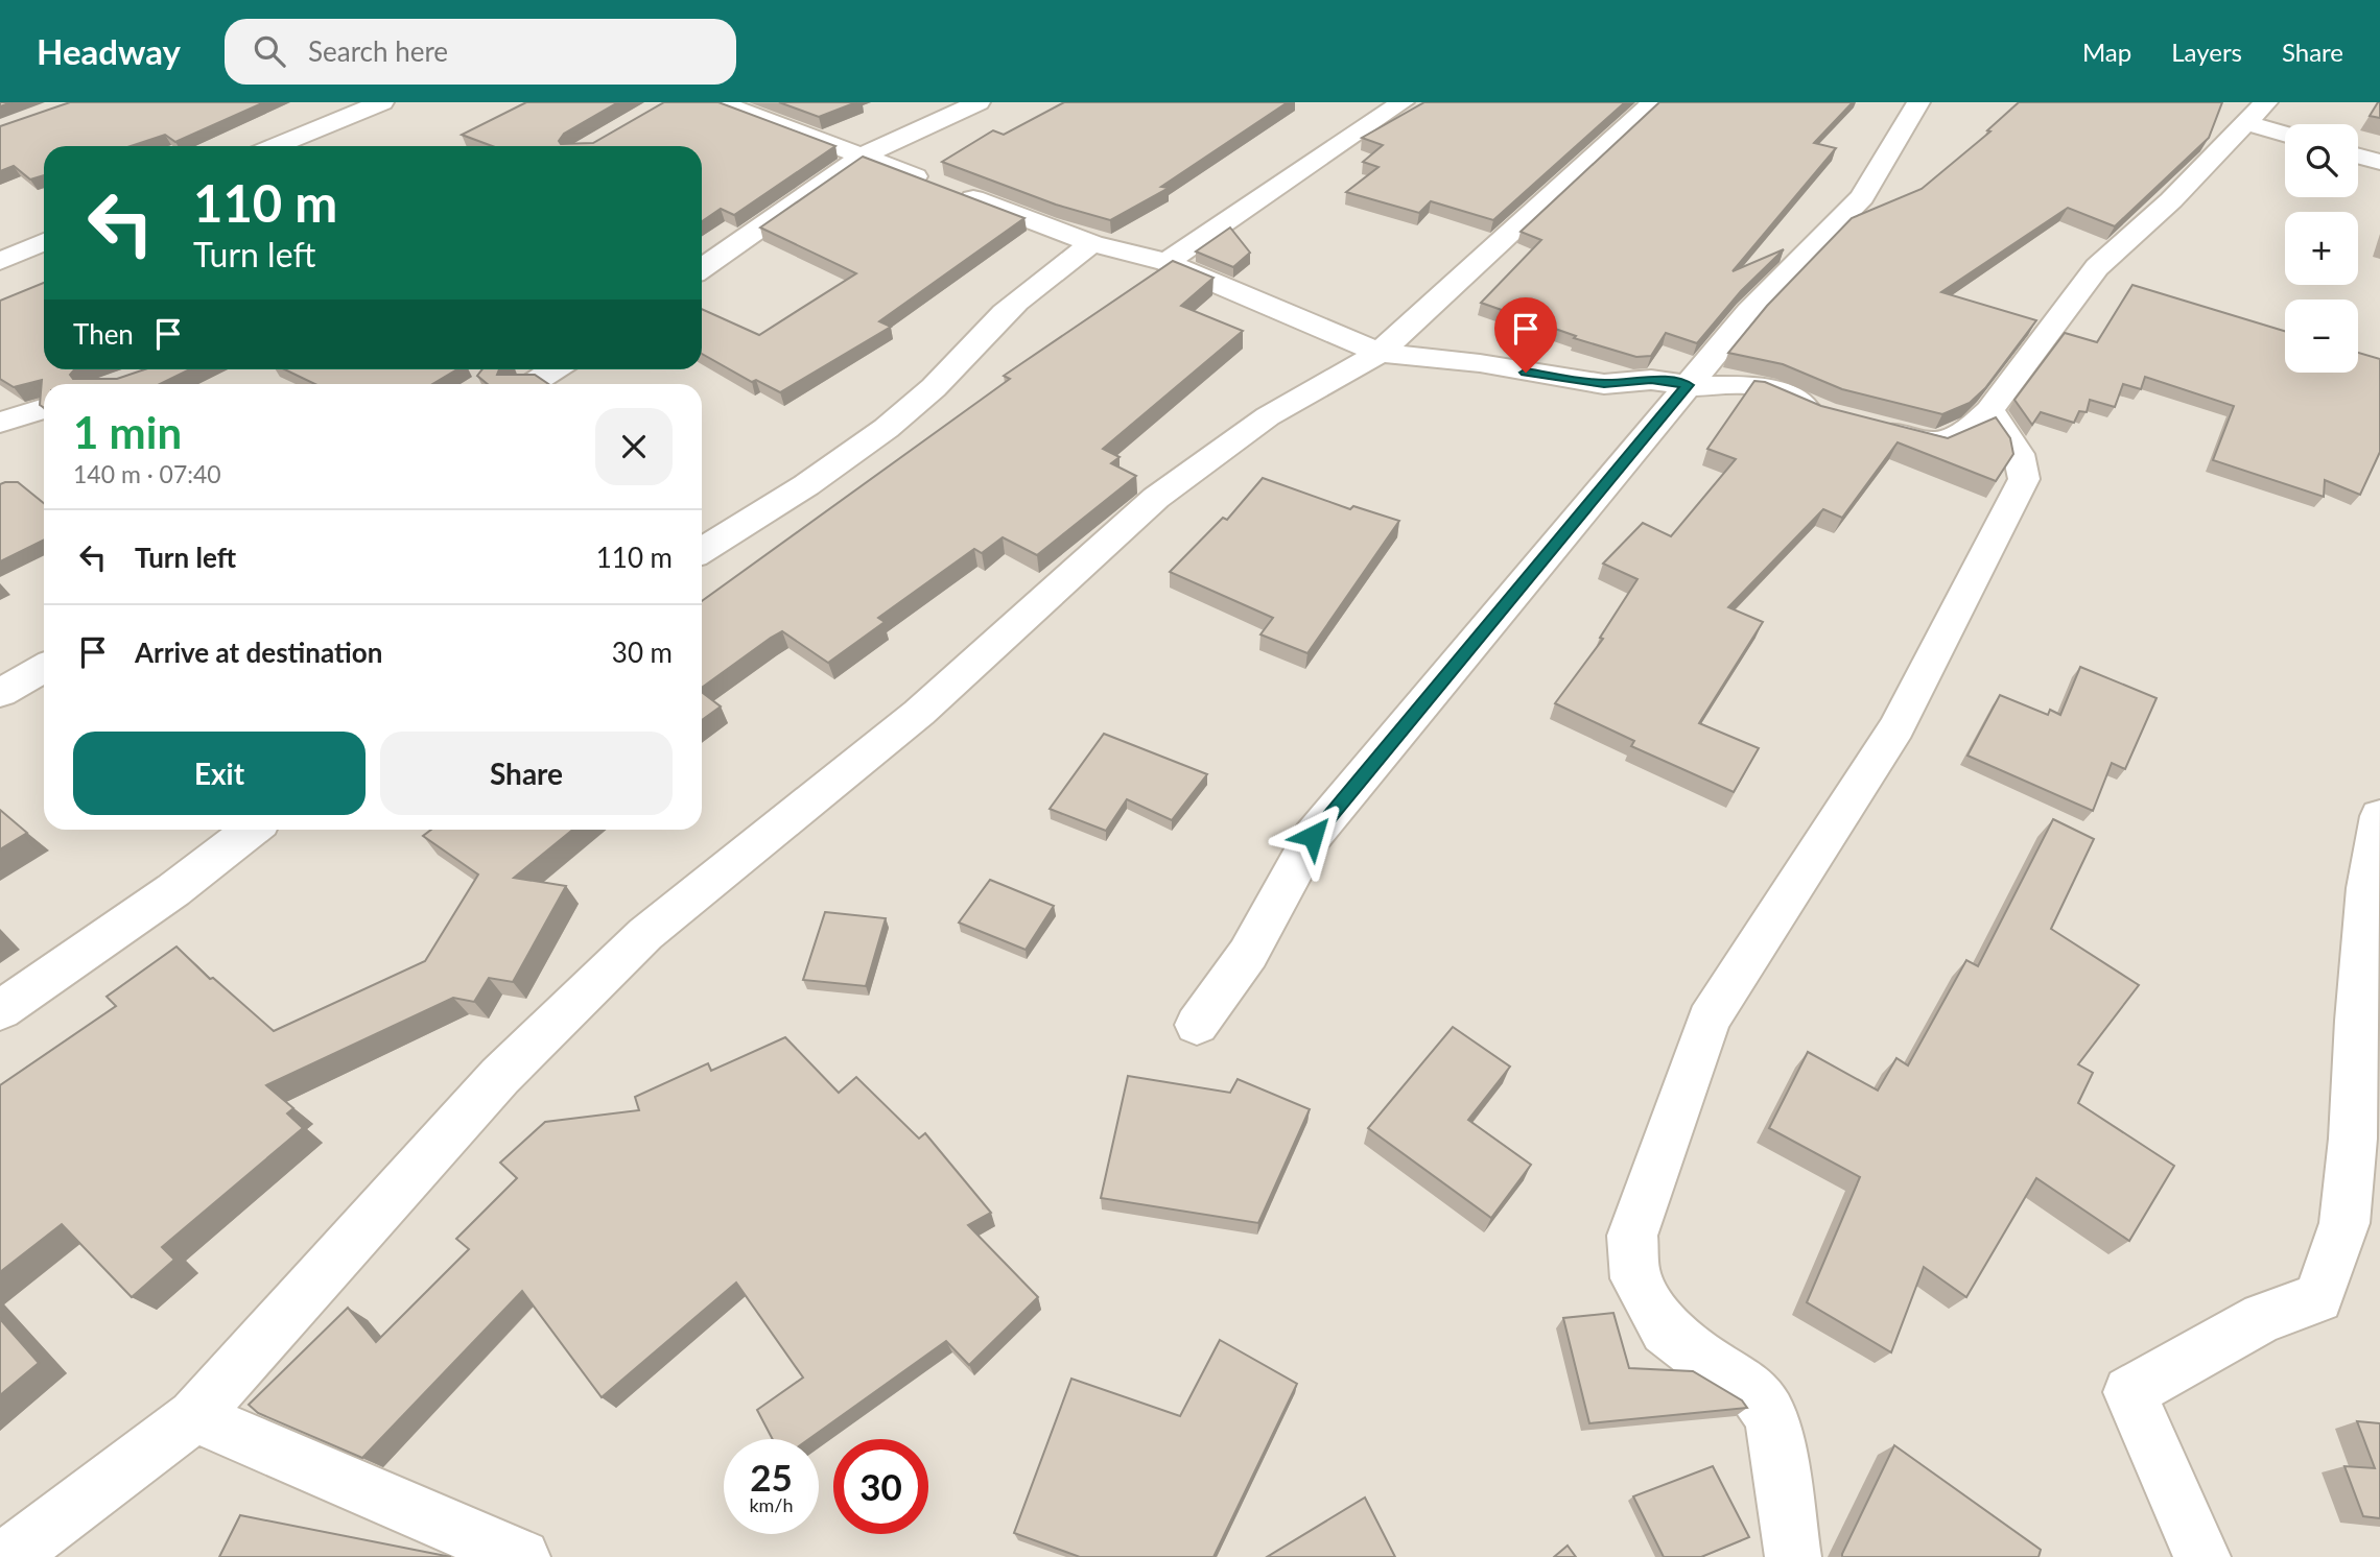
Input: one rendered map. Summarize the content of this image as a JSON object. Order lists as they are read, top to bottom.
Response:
{
  "page": {
    "header": "Headway",
    "search": "Search here",
    "nav": ["Map", "Layers", "Share"],
    "map_buttons": ["+", "−"],
    "turn": ["110 m", "Turn left"],
    "then": "Then",
    "heading": ["1 min", "140 m · 07:40"],
    "list": [
      {
        "name": "Turn left",
        "value": "110 m"
      },
      {
        "name": "Arrive at destination",
        "value": "30 m"
      }
    ],
    "buttons": ["Exit", "Share"],
    "speed": "25 km/h",
    "limit": "30"
  }
}
